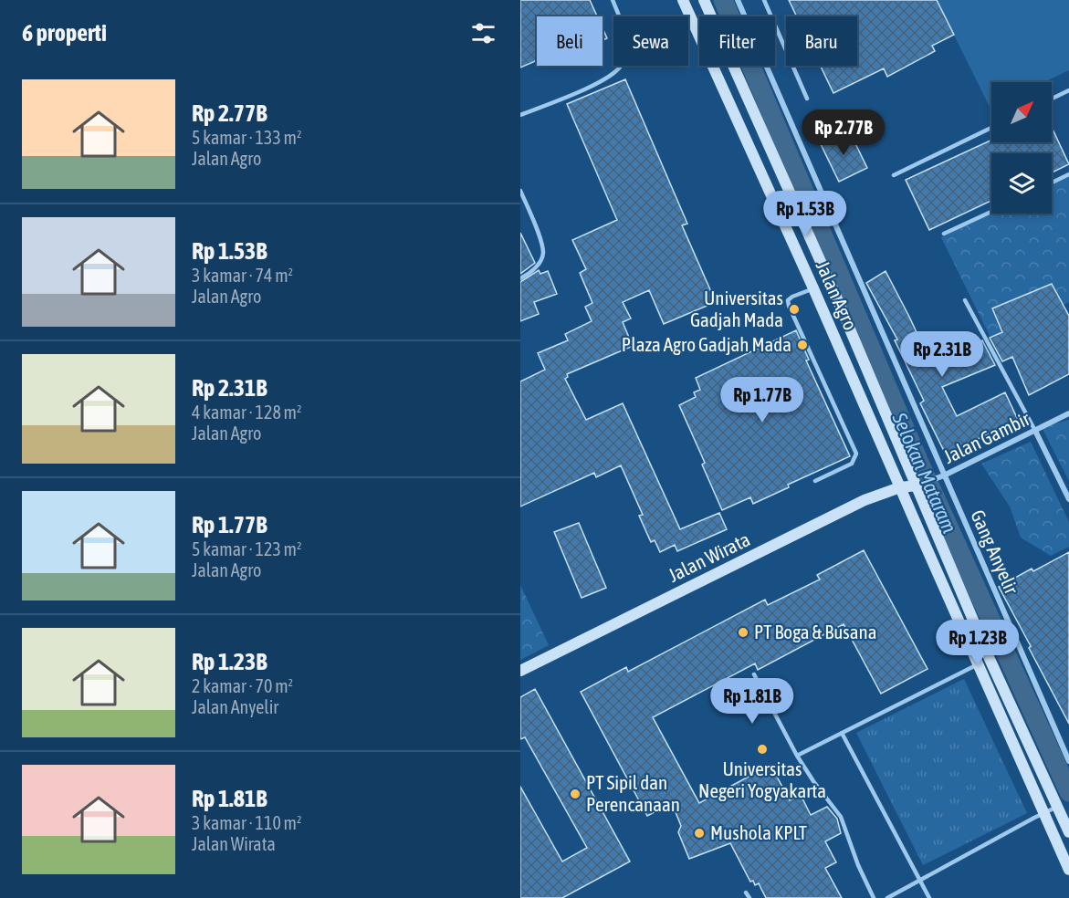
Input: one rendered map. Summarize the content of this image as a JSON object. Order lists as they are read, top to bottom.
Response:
{
  "streets": {
    "main road": ["Jalan Agro", "Jalan Wirata"],
    "street": ["Jalan Gambir", "Gang Anyelir"]
  },
  "crossings": [
    ["Jalan Agro", "Jalan Gambir"],
    ["Jalan Agro", "Jalan Wirata"],
    ["Jalan Gambir", "Gang Anyelir"],
    ["Jalan Gambir", "Jalan Wirata"]
  ],
  "water": ["Selokan Mataram"],
  "places": [
    "Universitas Gadjah Mada",
    "Plaza Agro Gadjah Mada",
    "PT Boga & Busana",
    "Universitas Negeri Yogyakarta",
    "PT Sipil dan Perencanaan",
    "Mushola KPLT"
  ],
  "north": "top right",
  "page": {
    "heading": "6 properti",
    "chip": [
      "Beli",
      "Sewa",
      "Filter",
      "Baru"
    ],
    "list": [
      {
        "name": "Rp 2.77B",
        "note": "5 kamar · 133 m² · Jalan Agro"
      },
      {
        "name": "Rp 1.53B",
        "note": "3 kamar · 74 m² · Jalan Agro"
      },
      {
        "name": "Rp 2.31B",
        "note": "4 kamar · 128 m² · Jalan Agro"
      },
      {
        "name": "Rp 1.77B",
        "note": "5 kamar · 123 m² · Jalan Agro"
      },
      {
        "name": "Rp 1.23B",
        "note": "2 kamar · 70 m² · Jalan Anyelir"
      },
      {
        "name": "Rp 1.81B",
        "note": "3 kamar · 110 m² · Jalan Wirata"
      }
    ],
    "price": [
      "Rp 2.77B",
      "Rp 1.53B",
      "Rp 2.31B",
      "Rp 1.77B",
      "Rp 1.23B",
      "Rp 1.81B"
    ]
  }
}
